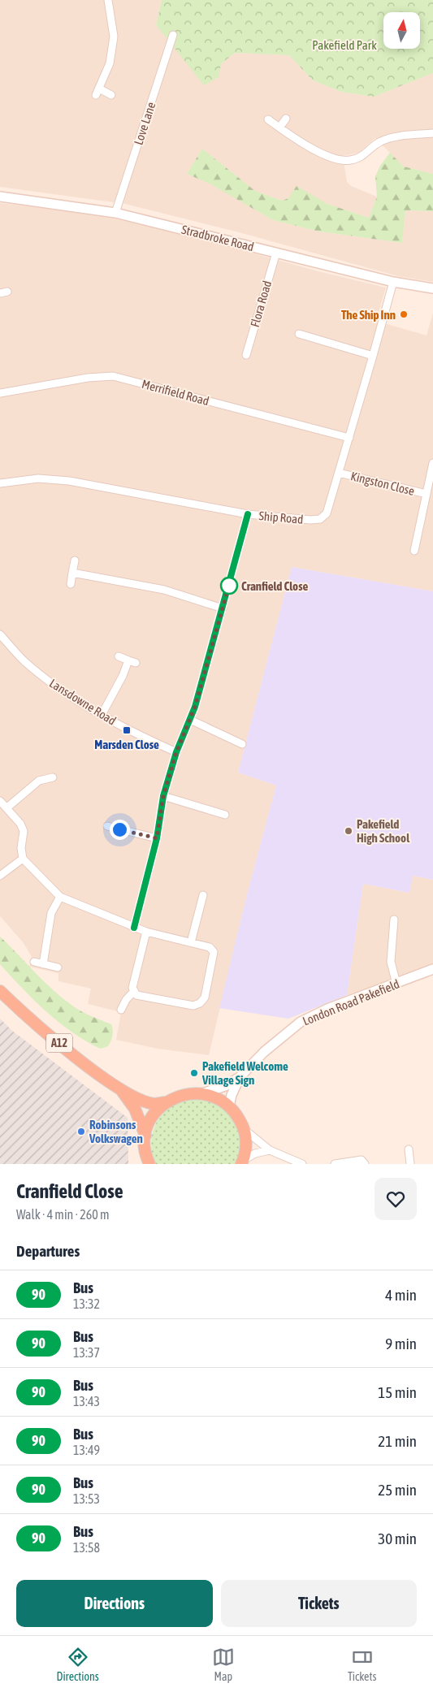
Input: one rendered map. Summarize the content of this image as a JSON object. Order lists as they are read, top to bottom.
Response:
{
  "streets": {
    "highway": ["A12"],
    "main road": ["Stradbroke Road", "London Road Pakefield"],
    "street": [
      "Love Lane",
      "Flora Road",
      "Merrifield Road",
      "Kingston Close",
      "Ship Road",
      "Lansdowne Road"
    ]
  },
  "crossings": [
    ["Love Lane", "Stradbroke Road"],
    ["Stradbroke Road", "Flora Road"],
    ["Stradbroke Road", "Ship Road"],
    ["Merrifield Road", "Ship Road"],
    ["Kingston Close", "Ship Road"]
  ],
  "parks": ["Pakefield Park"],
  "places": {
    "other": [
      "The Ship Inn",
      "Cranfield Close",
      "Pakefield High School",
      "Pakefield Welcome Village Sign",
      "Robinsons Volkswagen"
    ],
    "transit": ["Marsden Close"]
  },
  "lines": ["bus line 90"],
  "north": "top",
  "page": {
    "heading": [
      ["Cranfield Close", "Walk · 4 min · 260 m"],
      "Departures"
    ],
    "list": [
      {
        "mark": "90",
        "name": "Bus",
        "note": "13:32",
        "value": "4 min"
      },
      {
        "mark": "90",
        "name": "Bus",
        "note": "13:37",
        "value": "9 min"
      },
      {
        "mark": "90",
        "name": "Bus",
        "note": "13:43",
        "value": "15 min"
      },
      {
        "mark": "90",
        "name": "Bus",
        "note": "13:49",
        "value": "21 min"
      },
      {
        "mark": "90",
        "name": "Bus",
        "note": "13:53",
        "value": "25 min"
      },
      {
        "mark": "90",
        "name": "Bus",
        "note": "13:58",
        "value": "30 min"
      }
    ],
    "buttons": ["Directions", "Tickets"],
    "tabs": ["Directions", "Map", "Tickets"]
  }
}
